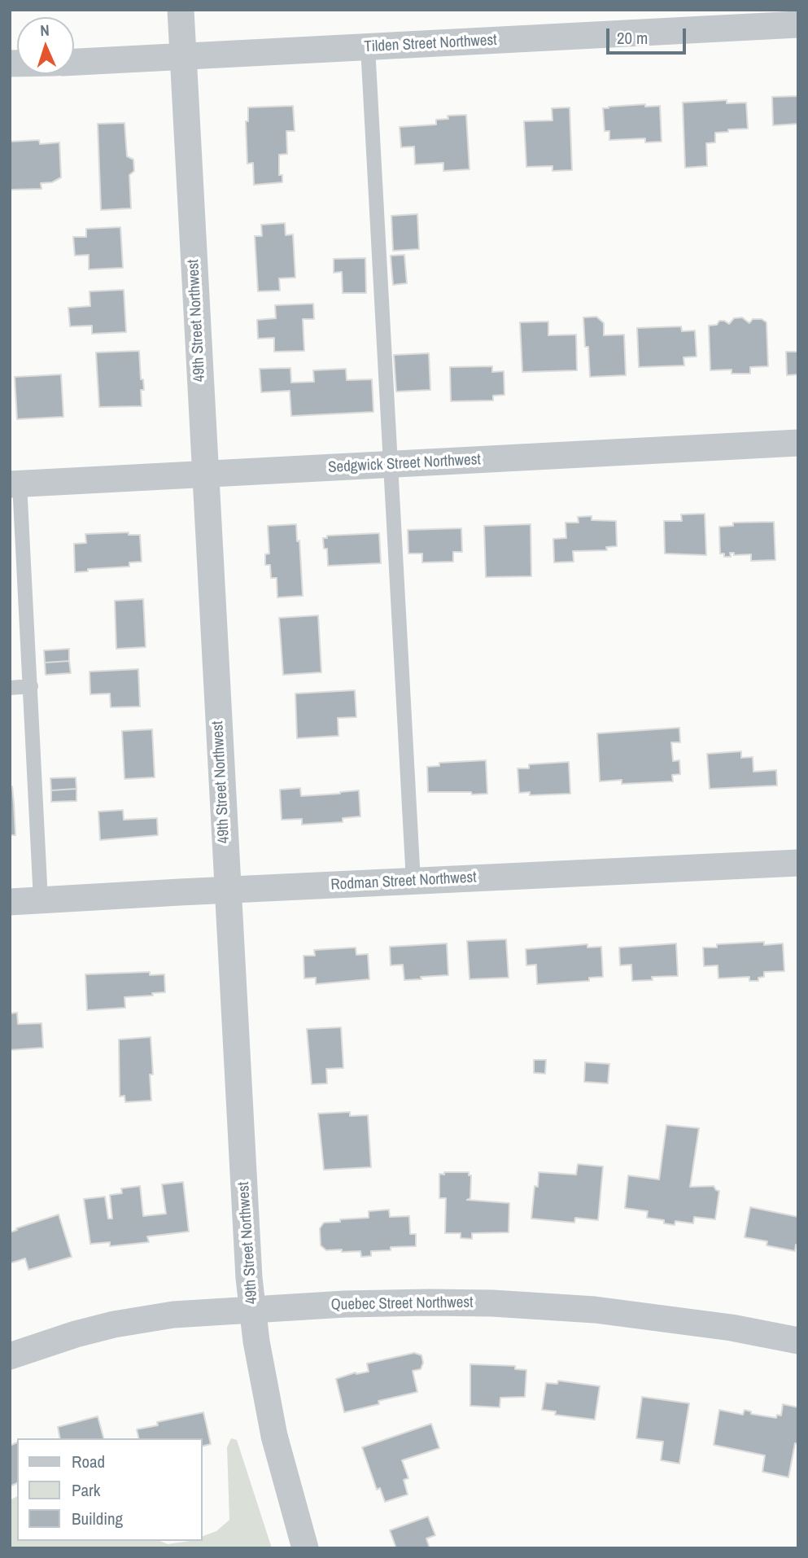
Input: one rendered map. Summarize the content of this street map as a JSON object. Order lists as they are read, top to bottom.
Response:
{
  "streets": {
    "street": [
      "Tilden Street Northwest",
      "49th Street Northwest",
      "Sedgwick Street Northwest",
      "Rodman Street Northwest",
      "Quebec Street Northwest"
    ]
  },
  "crossings": [
    ["Tilden Street Northwest", "49th Street Northwest"],
    ["49th Street Northwest", "Sedgwick Street Northwest"],
    ["49th Street Northwest", "Rodman Street Northwest"],
    ["49th Street Northwest", "Quebec Street Northwest"]
  ],
  "legend": ["Road", "Park", "Building"],
  "scale_bar": "20 m",
  "north": "top"
}
